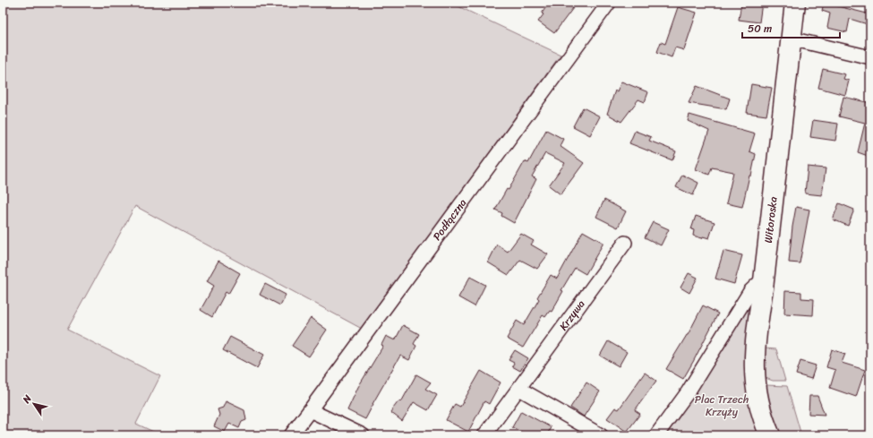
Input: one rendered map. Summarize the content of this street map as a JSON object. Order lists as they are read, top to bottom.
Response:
{
  "streets": {
    "main road": ["Witoroska"],
    "street": ["Podłączna", "Krzywa"]
  },
  "parks": ["Plac Trzech Krzyży"],
  "scale_bar": "50 m",
  "north": "top left"
}
